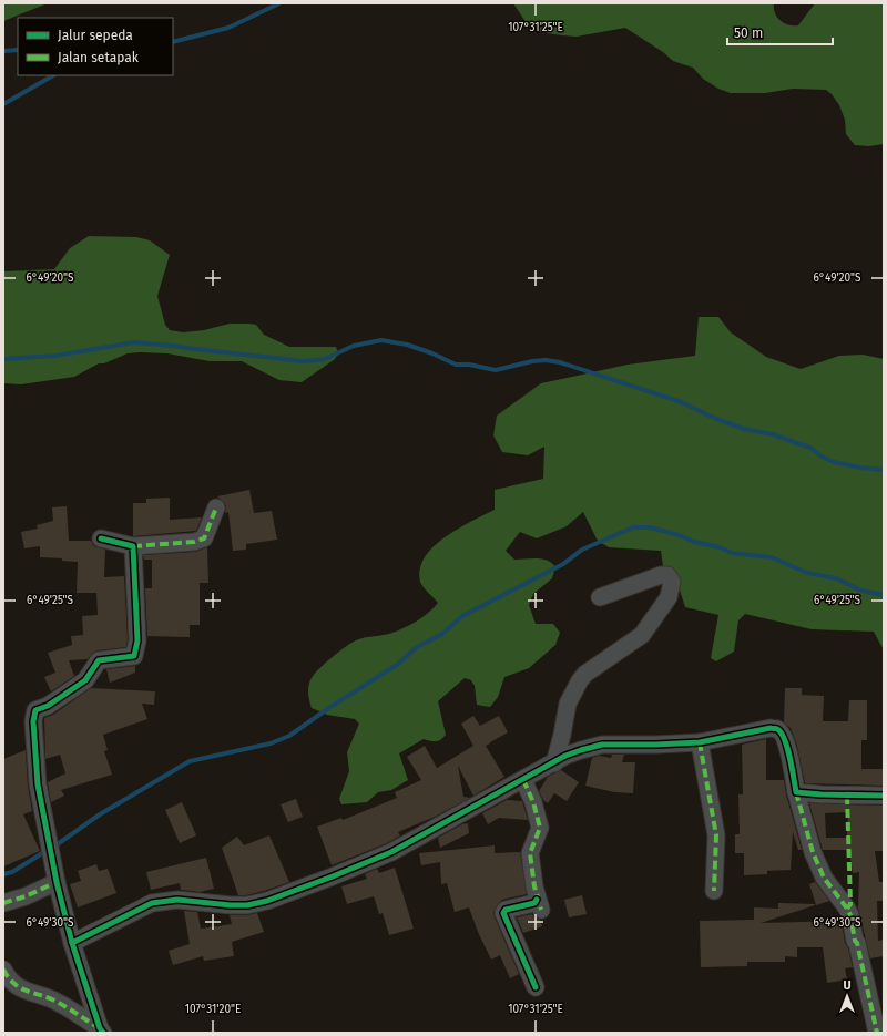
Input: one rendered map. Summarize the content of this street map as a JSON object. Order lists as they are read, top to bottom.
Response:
{
  "legend": ["Jalur sepeda", "Jalan setapak"],
  "scale_bar": "50 m",
  "north": "top",
  "coordinates": [
    "107°31'25\"E",
    "6°49'20\"S",
    "6°49'25\"S",
    "6°49'30\"S",
    "107°31'20\"E"
  ]
}
